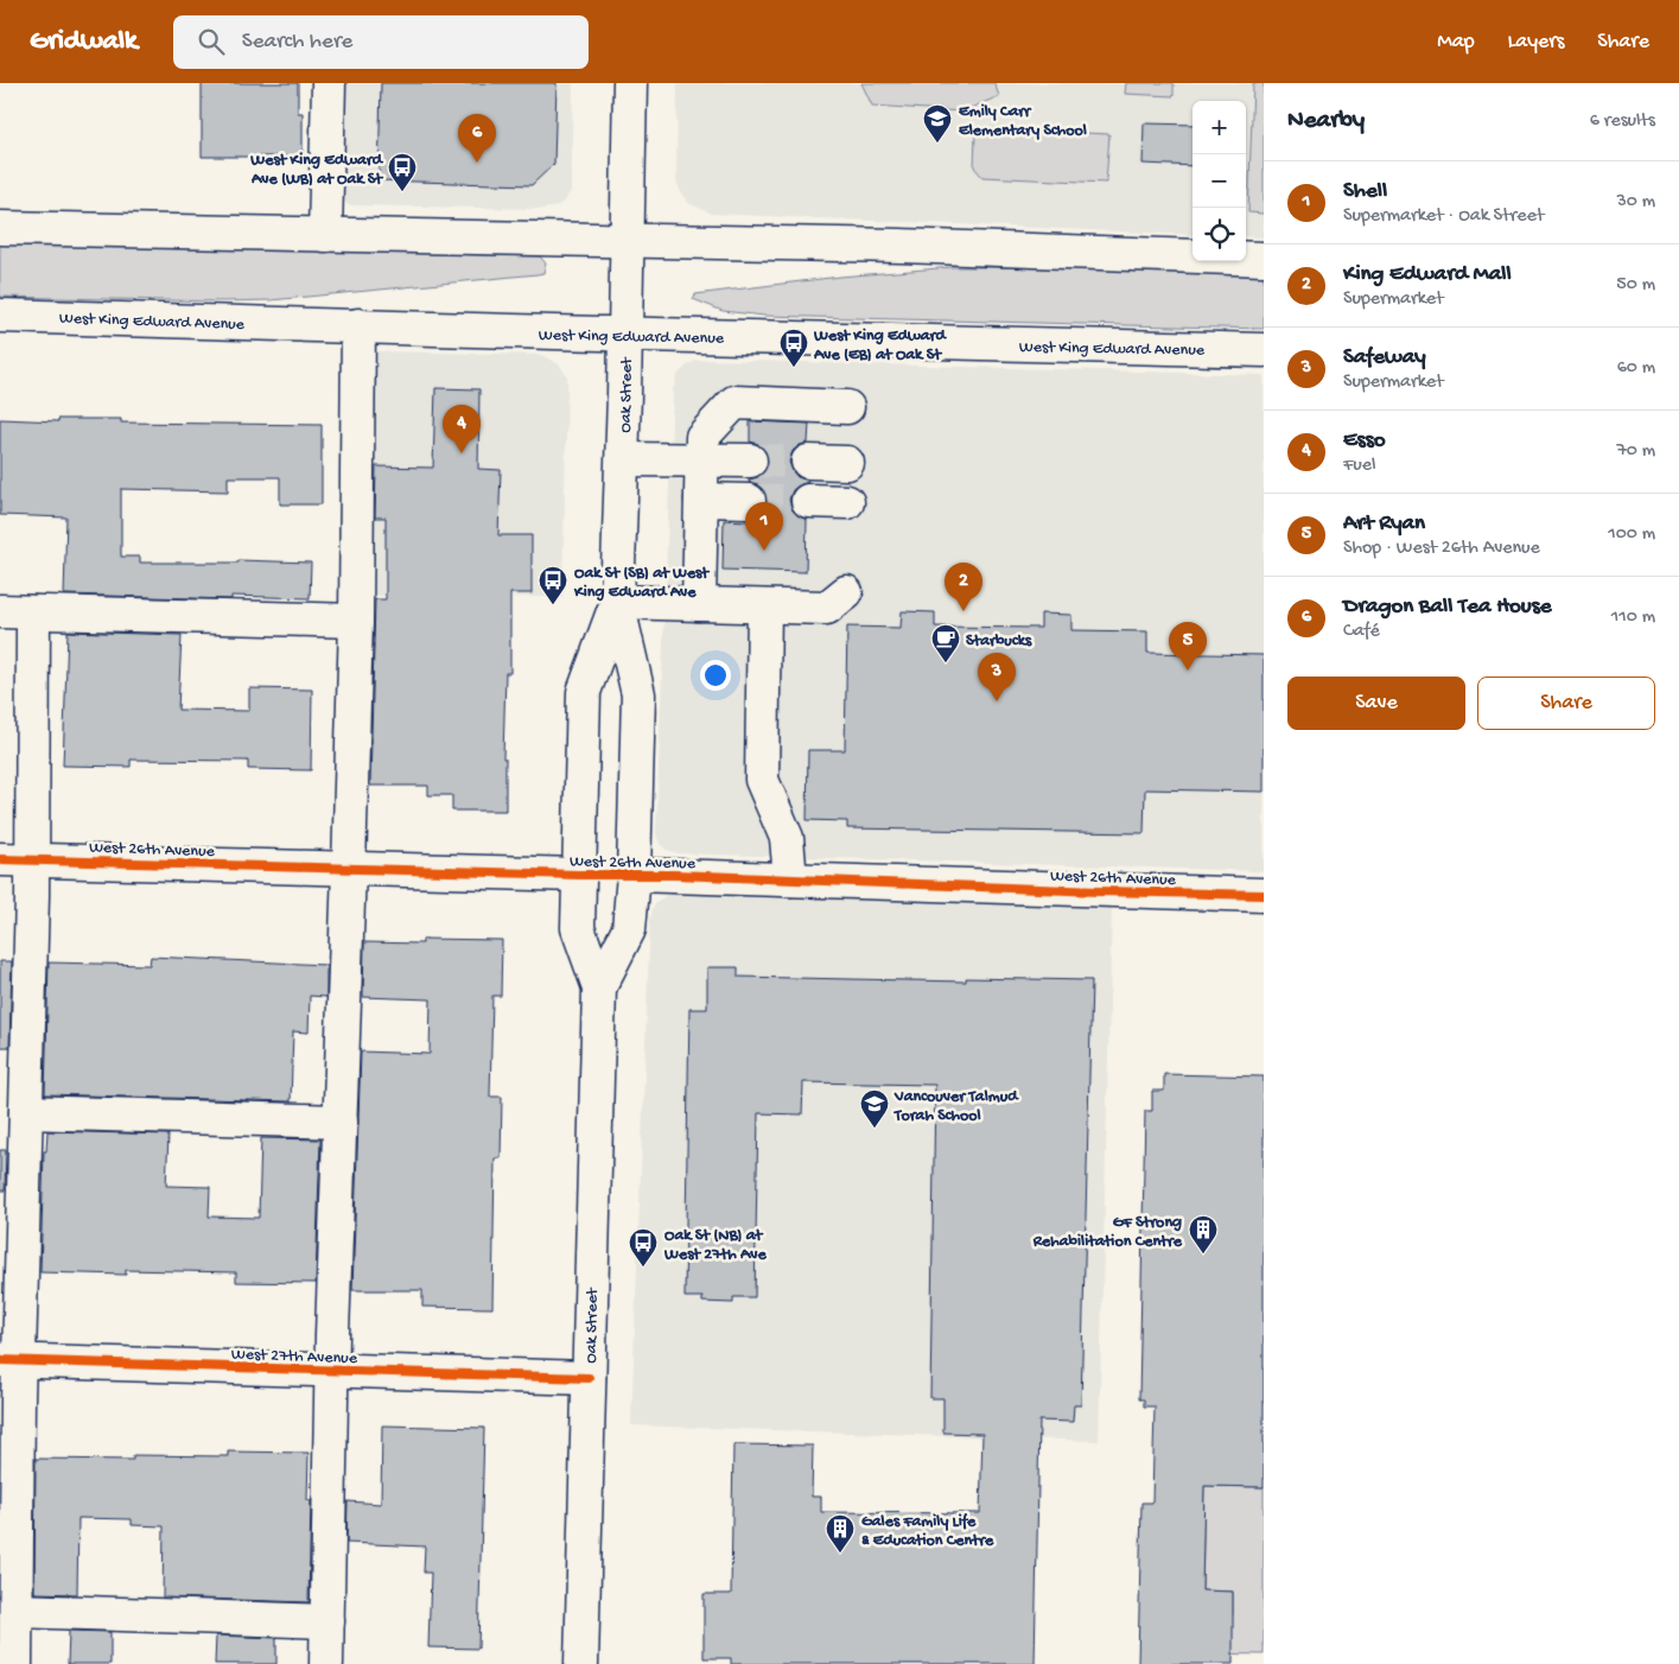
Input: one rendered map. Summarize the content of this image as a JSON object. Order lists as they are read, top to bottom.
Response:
{
  "streets": {
    "main road": [
      "West King Edward Avenue",
      "Oak Street",
      "West 26th Avenue",
      "West 27th Avenue"
    ]
  },
  "crossings": [
    ["West King Edward Avenue", "Oak Street"],
    ["Oak Street", "West 26th Avenue"],
    ["Oak Street", "West 27th Avenue"]
  ],
  "places": {
    "school or university": ["Emily Carr Elementary School", "Vancouver Talmud Torah School"],
    "bus stop": [
      "West King Edward Ave (WB) at Oak St",
      "West King Edward Ave (EB) at Oak St",
      "Oak St (SB) at West King Edward Ave",
      "Oak St (NB) at West 27th Ave"
    ],
    "cafe": ["Starbucks"],
    "building": ["GF Strong Rehabilitation Centre", "Gales Family Life & Education Centre"]
  },
  "page": {
    "header": "Gridwalk",
    "search": "Search here",
    "nav": ["Map", "Layers", "Share"],
    "heading": ["Nearby", "6 results"],
    "map_buttons": ["+", "−"],
    "pins": [
      "6",
      "4",
      "1",
      "2",
      "5",
      "3"
    ],
    "list": [
      {
        "mark": "1",
        "name": "Shell",
        "note": "Supermarket · Oak Street",
        "value": "30 m"
      },
      {
        "mark": "2",
        "name": "King Edward Mall",
        "note": "Supermarket",
        "value": "50 m"
      },
      {
        "mark": "3",
        "name": "Safeway",
        "note": "Supermarket",
        "value": "60 m"
      },
      {
        "mark": "4",
        "name": "Esso",
        "note": "Fuel",
        "value": "70 m"
      },
      {
        "mark": "5",
        "name": "Art Ryan",
        "note": "Shop · West 26th Avenue",
        "value": "100 m"
      },
      {
        "mark": "6",
        "name": "Dragon Ball Tea House",
        "note": "Café",
        "value": "110 m"
      }
    ],
    "buttons": ["Save", "Share"]
  }
}
